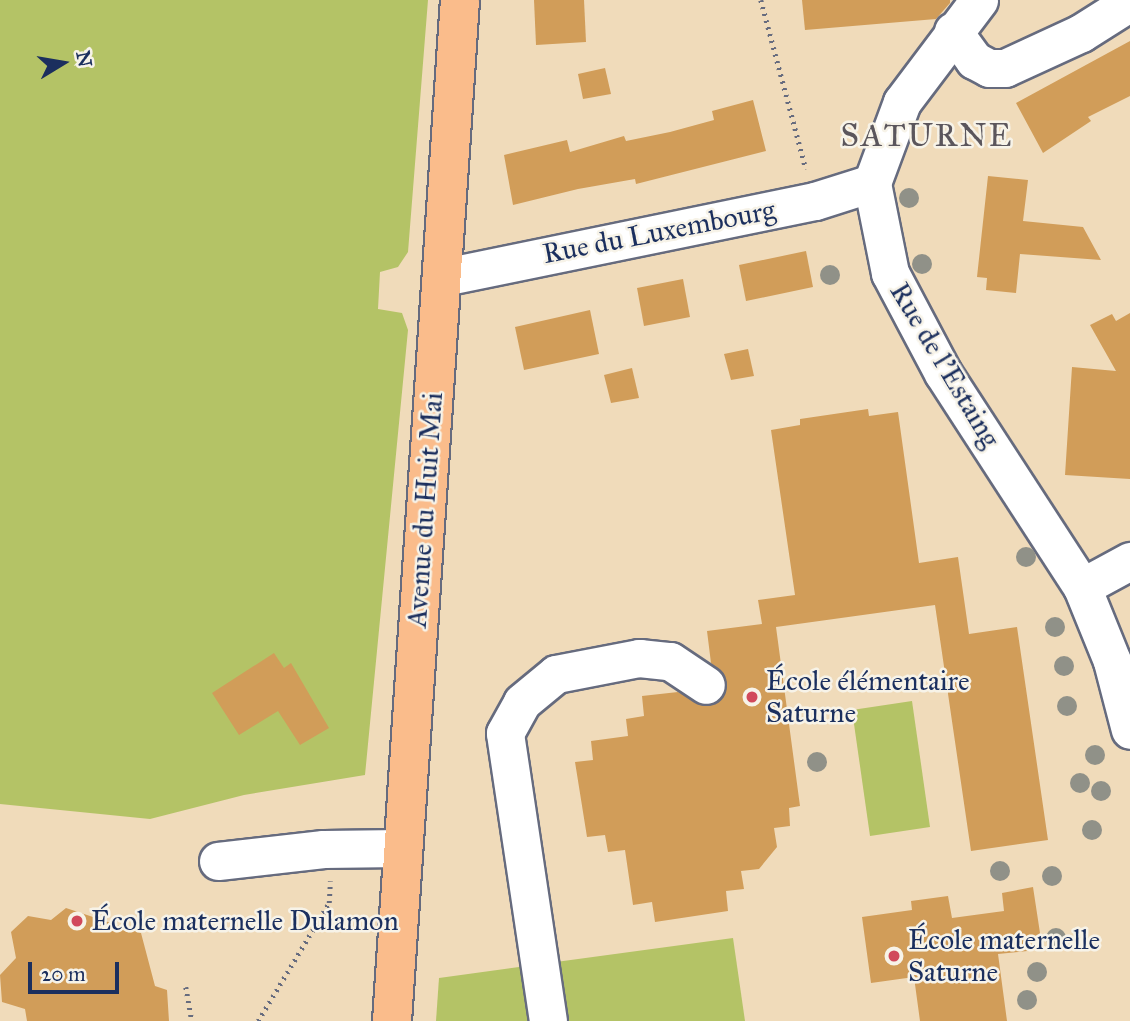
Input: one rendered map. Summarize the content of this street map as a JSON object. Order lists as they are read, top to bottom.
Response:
{
  "streets": {
    "main road": ["Avenue du Huit Mai"],
    "street": ["Rue du Luxembourg", "Rue de l'Estaing"]
  },
  "crossings": [
    ["Rue du Luxembourg", "Rue de l'Estaing"],
    ["Rue du Luxembourg", "Avenue du Huit Mai"]
  ],
  "districts": ["SATURNE"],
  "places": ["École élémentaire Saturne", "École maternelle Dulamon", "École maternelle Saturne"],
  "scale_bar": "20 m",
  "north": "right"
}
